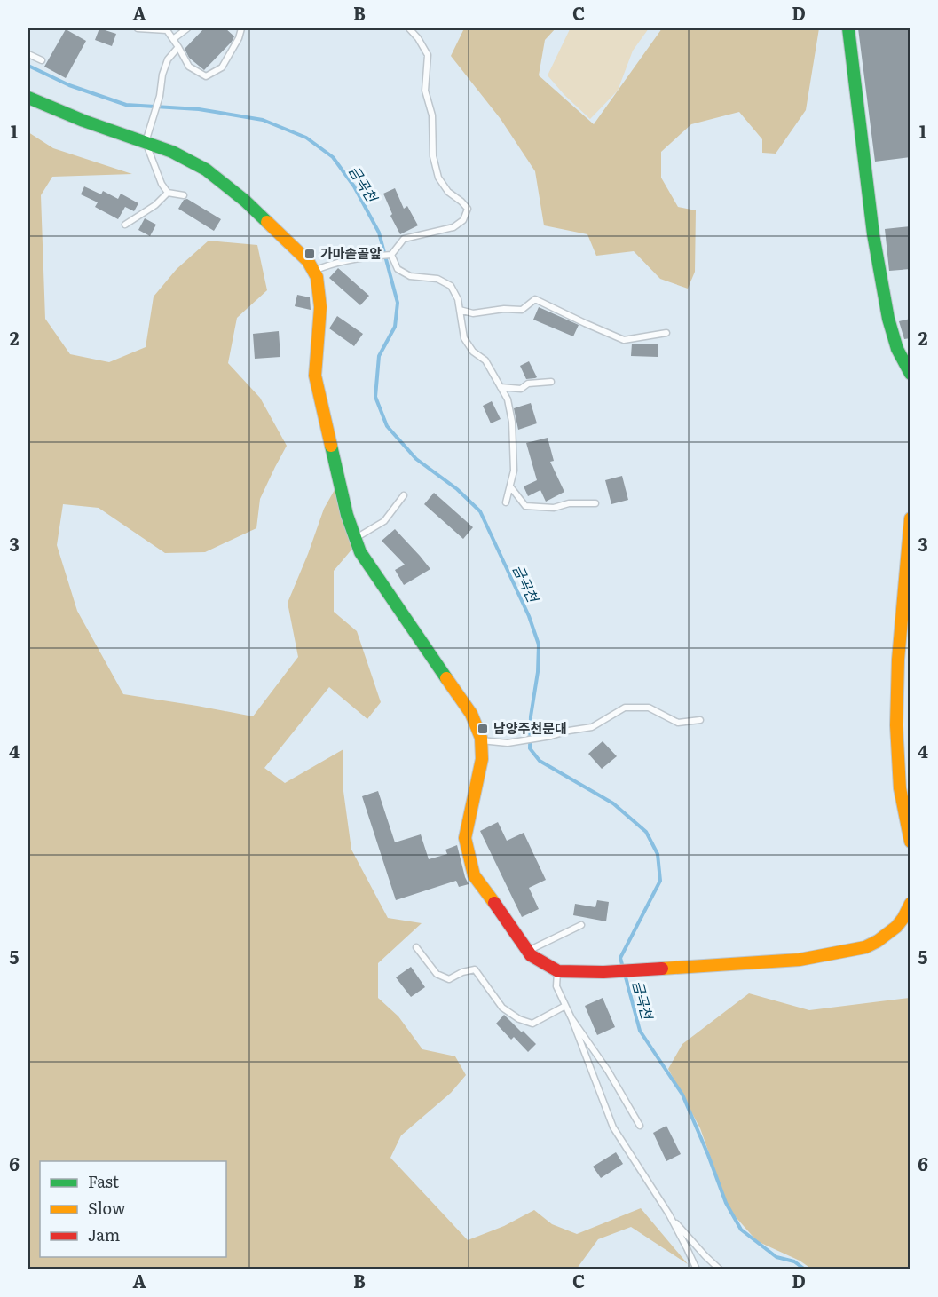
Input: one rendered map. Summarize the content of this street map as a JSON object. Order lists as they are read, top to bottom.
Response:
{
  "water": ["금곡천"],
  "places": {
    "transit": ["가마솥골앞", "남양주천문대"]
  },
  "legend": ["Fast", "Slow", "Jam"],
  "grid": {
    "columns": [
      "A",
      "B",
      "C",
      "D"
    ],
    "rows": [
      "1",
      "2",
      "3",
      "4",
      "5",
      "6"
    ]
  }
}
